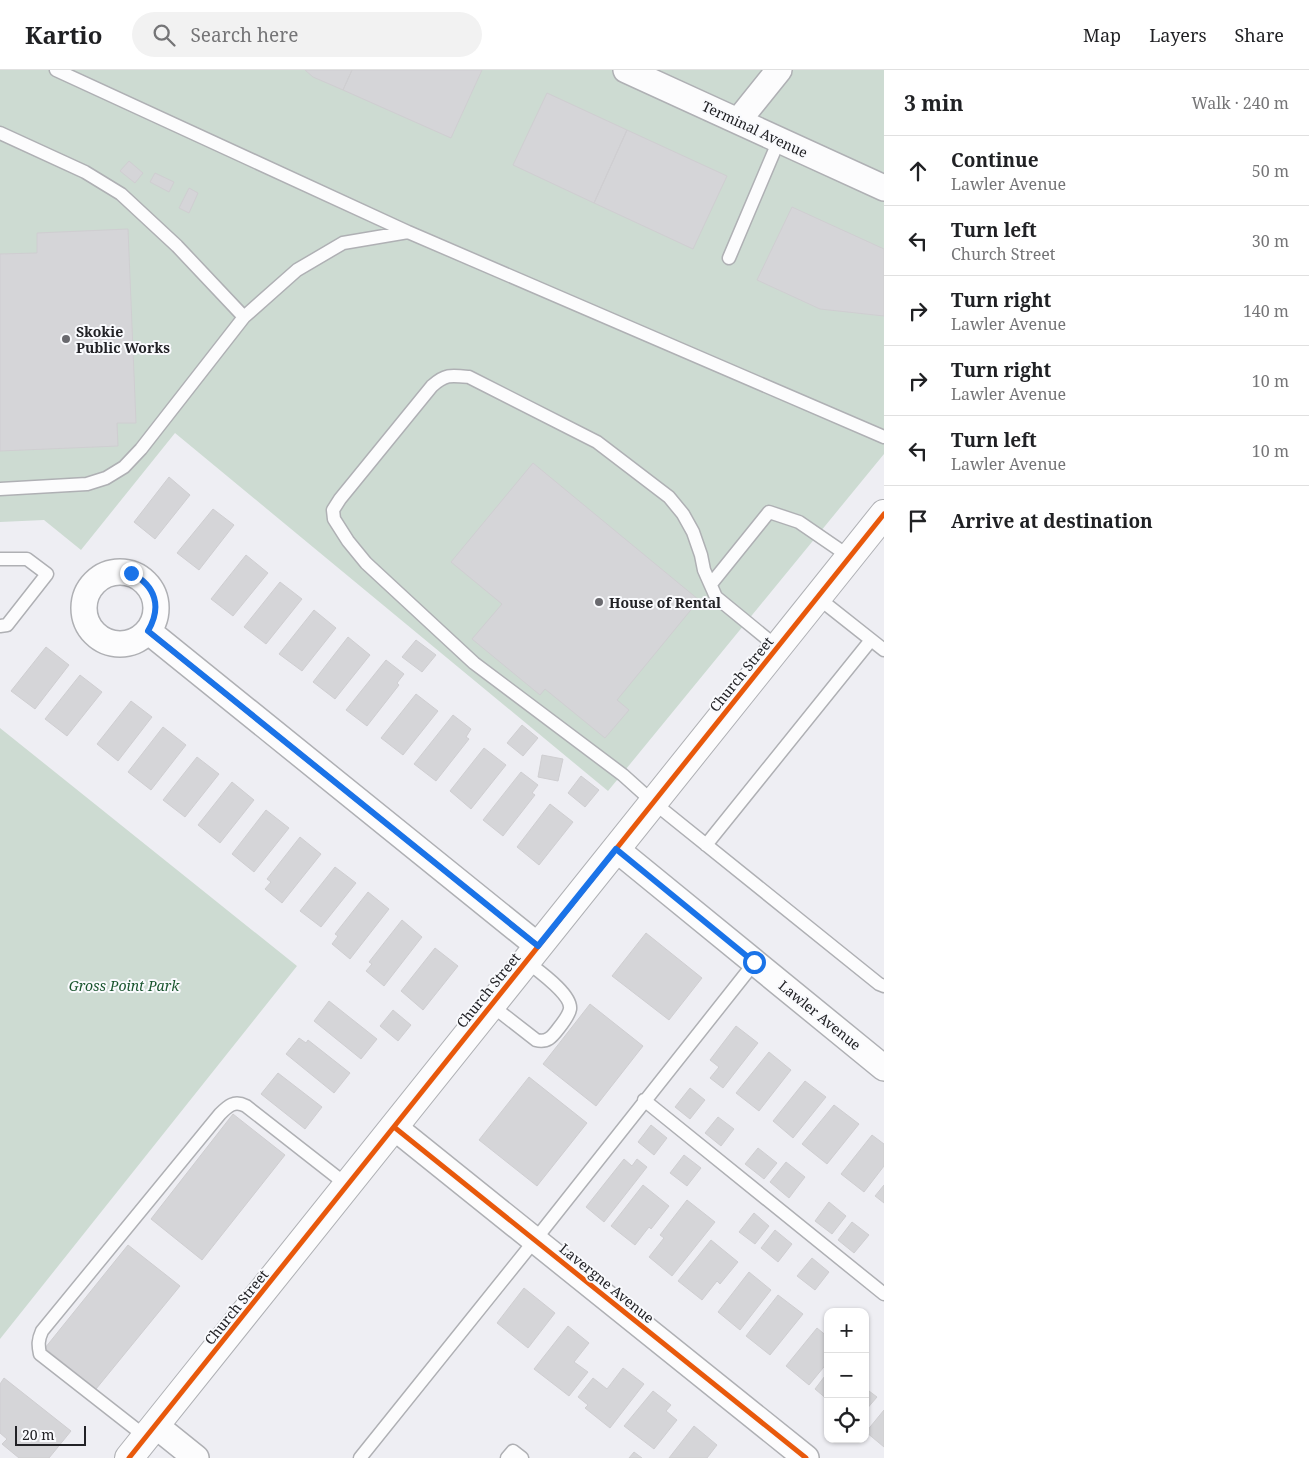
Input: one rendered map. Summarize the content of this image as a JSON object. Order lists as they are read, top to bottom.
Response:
{
  "streets": {
    "street": [
      "Terminal Avenue",
      "Church Street",
      "Lawler Avenue",
      "Lavergne Avenue"
    ]
  },
  "crossings": [
    ["Church Street", "Lawler Avenue"],
    ["Church Street", "Lavergne Avenue"]
  ],
  "parks": ["Gross Point Park"],
  "places": ["Skokie Public Works", "House of Rental"],
  "scale_bar": "20 m",
  "page": {
    "header": "Kartio",
    "search": "Search here",
    "nav": ["Map", "Layers", "Share"],
    "heading": ["3 min", "Walk · 240 m"],
    "list": [
      ["Continue", "Lawler Avenue", "50 m"],
      ["Turn left", "Church Street", "30 m"],
      ["Turn right", "Lawler Avenue", "140 m"],
      ["Turn right", "Lawler Avenue", "10 m"],
      ["Turn left", "Lawler Avenue", "10 m"],
      "Arrive at destination"
    ],
    "map_buttons": ["+", "−"],
    "scale": "20 m"
  }
}
